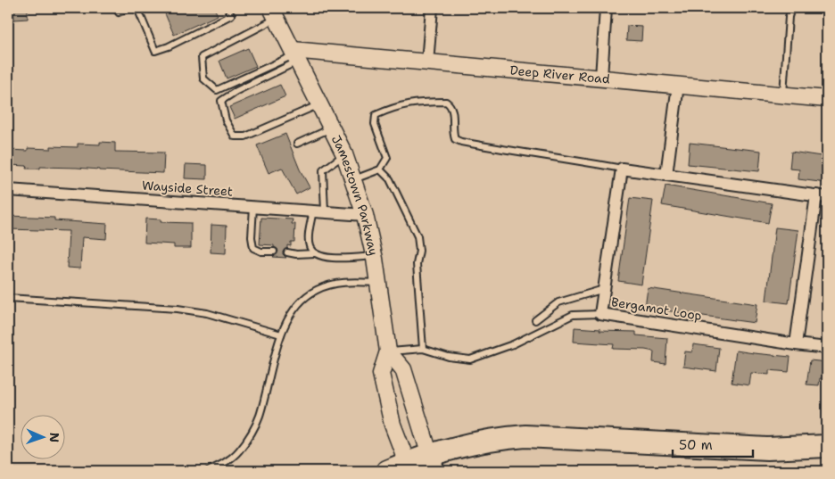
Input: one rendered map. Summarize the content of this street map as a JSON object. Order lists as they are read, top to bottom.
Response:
{
  "streets": {
    "main road": ["Deep River Road", "Jamestown Parkway"],
    "street": ["Wayside Street", "Bergamot Loop"]
  },
  "crossings": [
    ["Deep River Road", "Jamestown Parkway"],
    ["Wayside Street", "Jamestown Parkway"]
  ],
  "scale_bar": "50 m",
  "north": "right"
}
